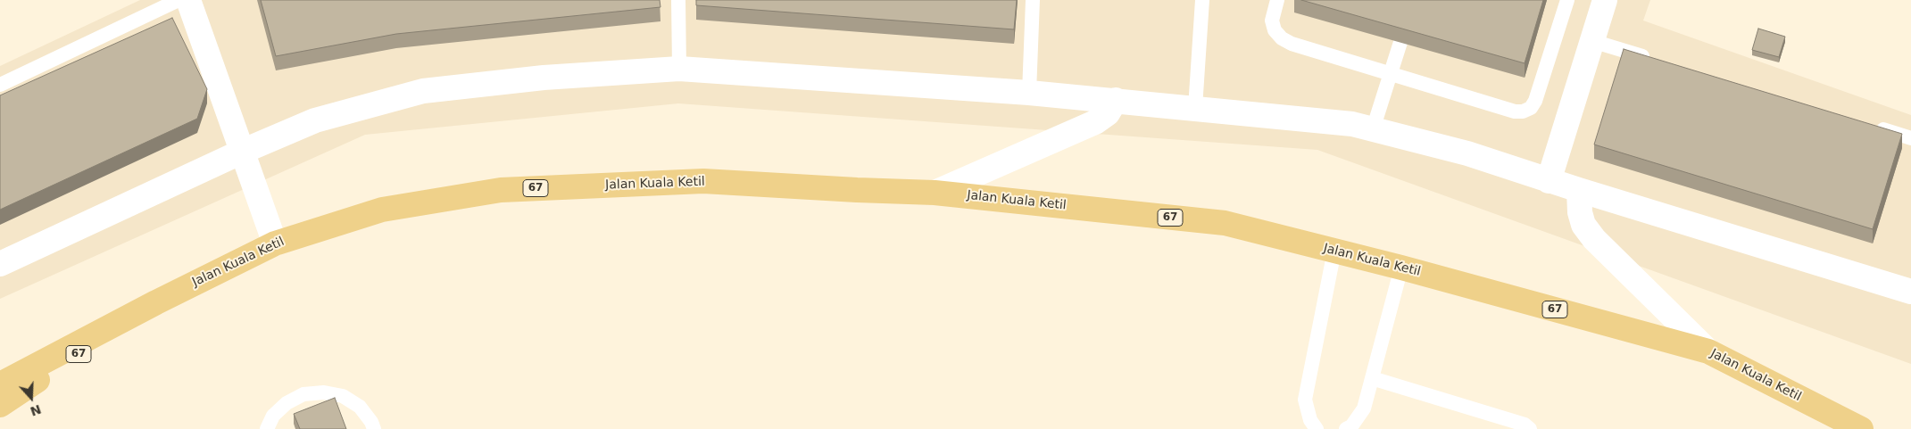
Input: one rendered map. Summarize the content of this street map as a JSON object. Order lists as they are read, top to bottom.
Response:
{
  "streets": {
    "main road": ["Jalan Kuala Ketil", "67"]
  },
  "north": "bottom"
}
